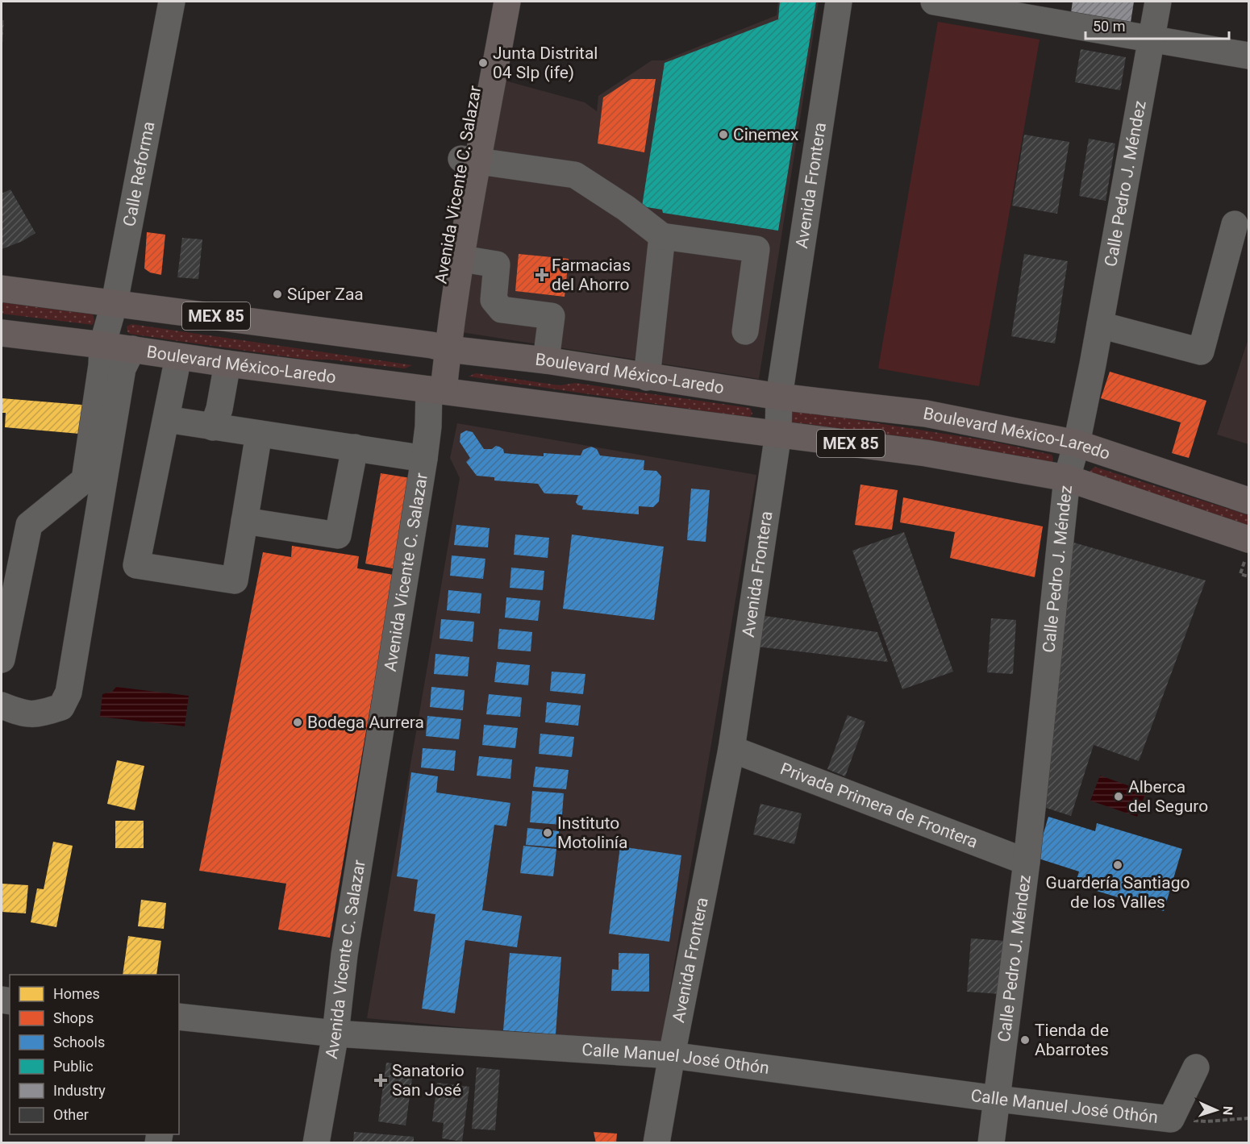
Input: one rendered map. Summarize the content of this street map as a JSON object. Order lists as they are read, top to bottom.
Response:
{
  "streets": {
    "main road": ["Avenida Vicente C. Salazar", "MEX 85", "Boulevard México-Laredo"],
    "street": [
      "Calle Reforma",
      "Calle Pedro J. Méndez",
      "Avenida Frontera",
      "Privada Primera de Frontera",
      "Calle Manuel José Othón"
    ]
  },
  "crossings": [
    ["Calle Reforma", "Boulevard México-Laredo"],
    ["Calle Pedro J. Méndez", "Boulevard México-Laredo"],
    ["Calle Pedro J. Méndez", "Privada Primera de Frontera"],
    ["Calle Pedro J. Méndez", "Calle Manuel José Othón"],
    ["Avenida Vicente C. Salazar", "Boulevard México-Laredo"],
    ["Avenida Vicente C. Salazar", "Calle Manuel José Othón"],
    ["Avenida Frontera", "Boulevard México-Laredo"],
    ["Avenida Frontera", "Privada Primera de Frontera"],
    ["Avenida Frontera", "Calle Manuel José Othón"]
  ],
  "places": {
    "other": [
      "Junta Distrital 04 Slp (ife)",
      "Cinemex",
      "Súper Zaa",
      "Bodega Aurrera",
      "Alberca del Seguro",
      "Instituto Motolinía",
      "Guardería Santiago de los Valles",
      "Tienda de Abarrotes"
    ],
    "health": ["Farmacias del Ahorro", "Sanatorio San José"]
  },
  "legend": [
    "Homes",
    "Shops",
    "Schools",
    "Public",
    "Industry",
    "Other"
  ],
  "scale_bar": "50 m",
  "north": "right"
}
